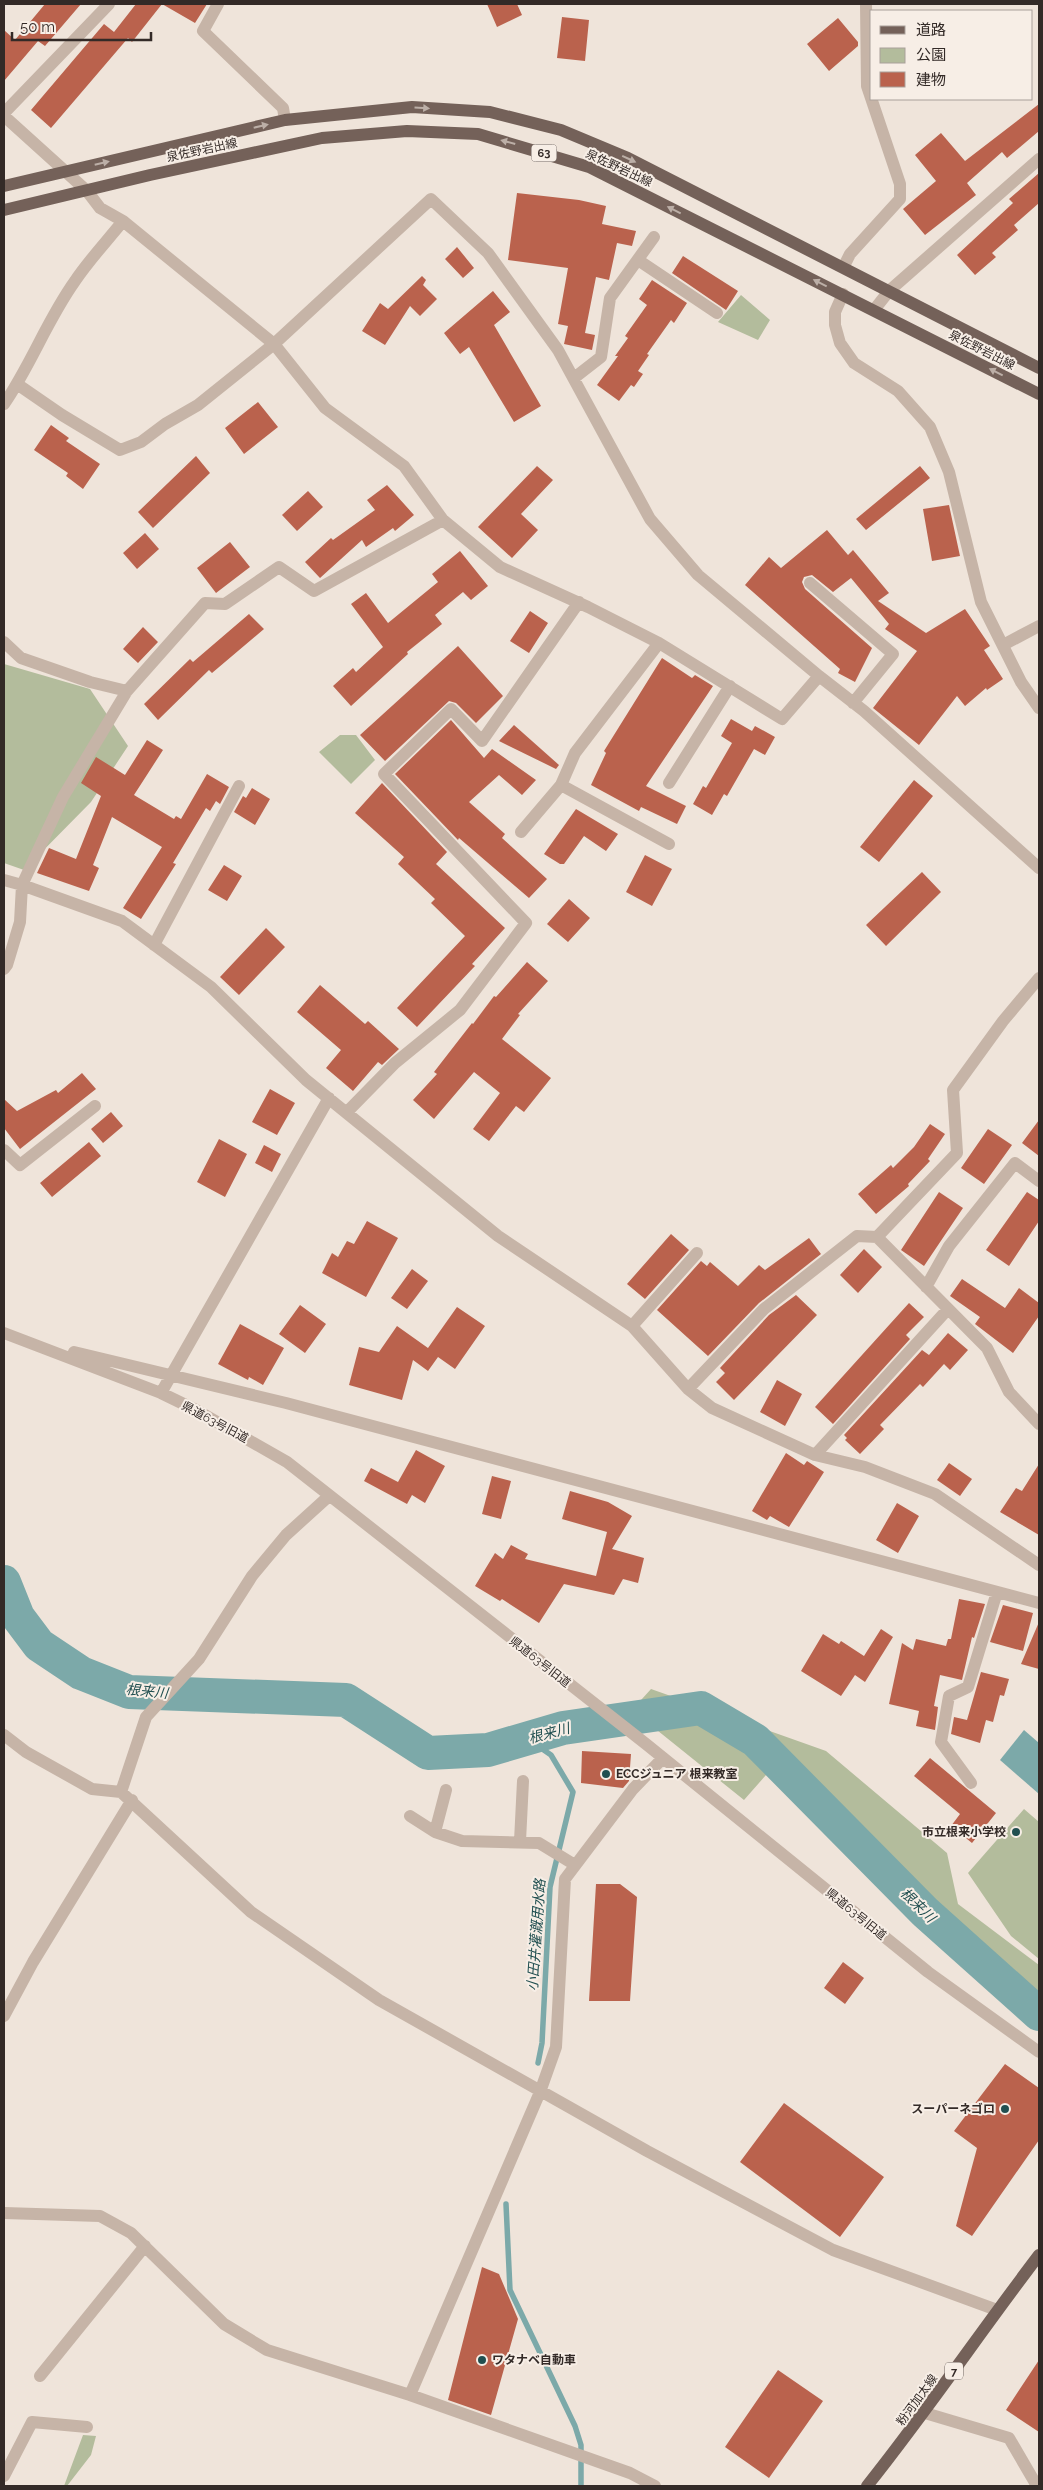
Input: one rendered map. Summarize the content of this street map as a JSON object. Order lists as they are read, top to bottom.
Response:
{
  "streets": {
    "main road": [
      "泉佐野岩出線",
      "63",
      "7",
      "粉河加太線"
    ],
    "street": ["県道63号旧道"]
  },
  "water": ["根来川", "小田井灌漑用水路"],
  "places": [
    "ECCジュニア 根来教室",
    "市立根来小学校",
    "スーパーネゴロ",
    "ワタナベ自動車"
  ],
  "legend": ["道路", "公園", "建物"],
  "scale_bar": "50 m"
}
